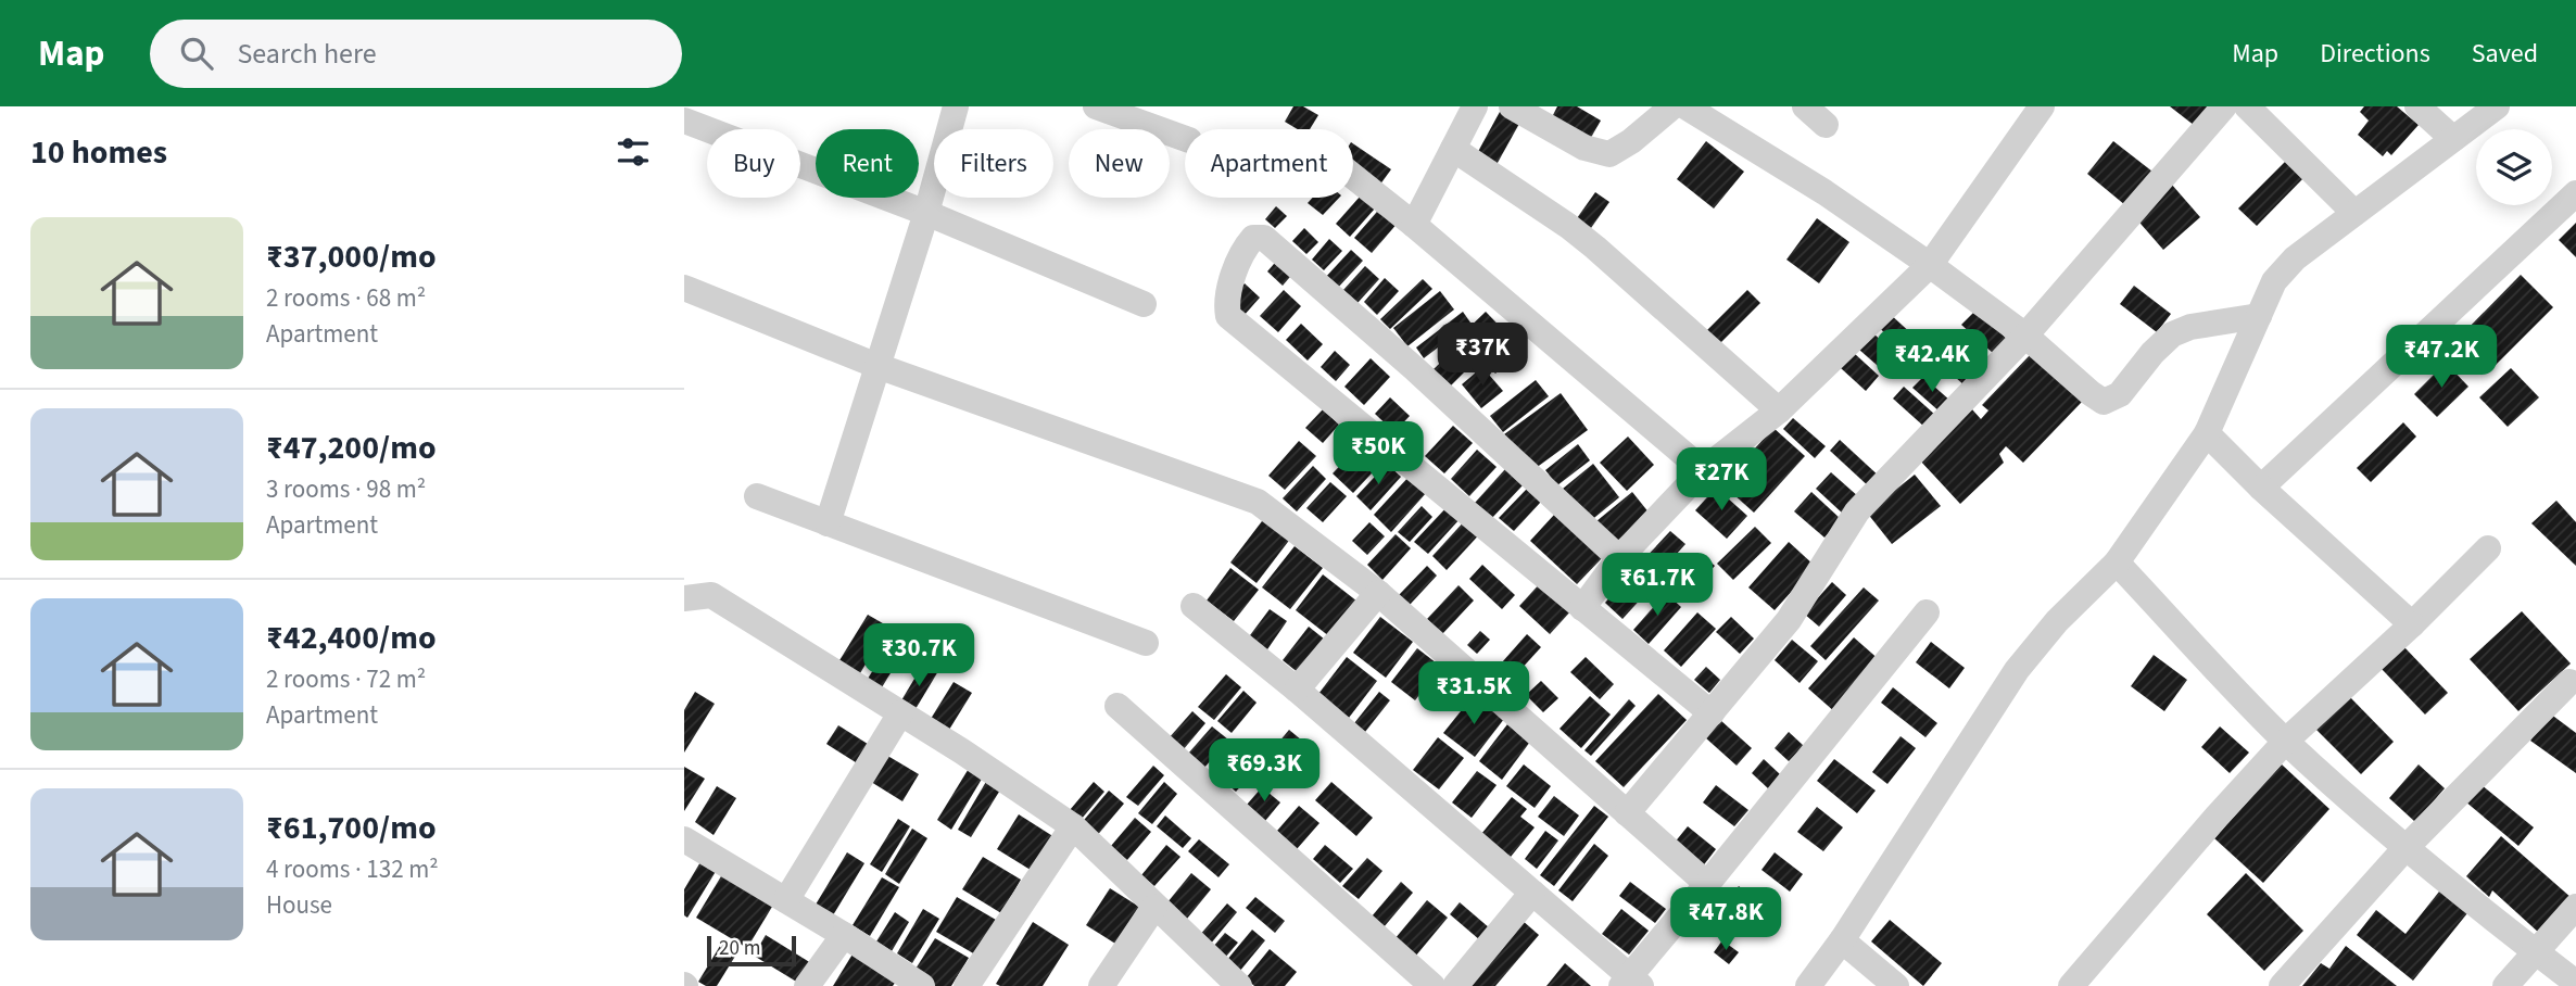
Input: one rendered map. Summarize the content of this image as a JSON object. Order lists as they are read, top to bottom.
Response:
{
  "scale_bar": "20 m",
  "page": {
    "header": "Map",
    "search": "Search here",
    "nav": ["Map", "Directions", "Saved"],
    "heading": "10 homes",
    "chip": [
      "Buy",
      "Rent",
      "Filters",
      "New",
      "Apartment"
    ],
    "list": [
      {
        "name": "₹37,000/mo",
        "note": "2 rooms · 68 m² · Apartment"
      },
      {
        "name": "₹47,200/mo",
        "note": "3 rooms · 98 m² · Apartment"
      },
      {
        "name": "₹42,400/mo",
        "note": "2 rooms · 72 m² · Apartment"
      },
      {
        "name": "₹61,700/mo",
        "note": "4 rooms · 132 m² · House"
      }
    ],
    "price": [
      "₹37K",
      "₹47.2K",
      "₹42.4K",
      "₹50K",
      "₹27K",
      "₹61.7K",
      "₹30.7K",
      "₹31.5K",
      "₹69.3K",
      "₹47.8K"
    ],
    "scale": "20 m"
  }
}
